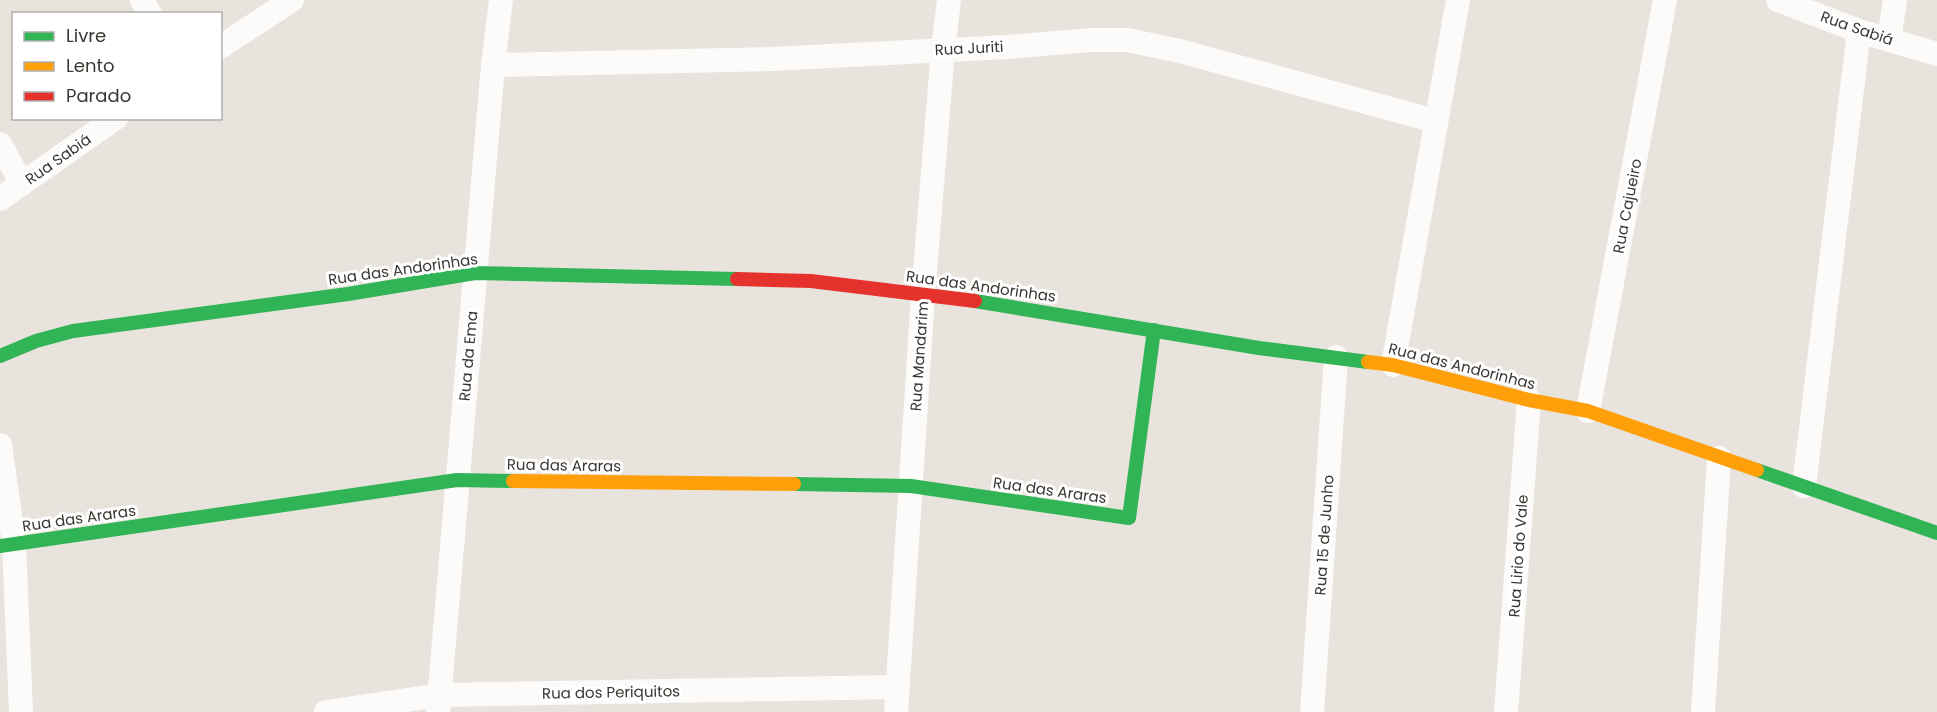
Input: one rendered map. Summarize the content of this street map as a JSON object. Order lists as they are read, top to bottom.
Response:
{
  "streets": {
    "street": [
      "Rua Sabiá",
      "Rua Juriti",
      "Rua Cajueiro",
      "Rua das Andorinhas",
      "Rua da Ema",
      "Rua Mandarim",
      "Rua das Araras",
      "Rua 15 de Junho",
      "Rua Lirio do Vale",
      "Rua dos Periquitos"
    ]
  },
  "crossings": [
    ["Rua Juriti", "Rua da Ema"],
    ["Rua Juriti", "Rua Mandarim"],
    ["Rua Cajueiro", "Rua das Andorinhas"],
    ["Rua das Andorinhas", "Rua da Ema"],
    ["Rua das Andorinhas", "Rua Mandarim"],
    ["Rua das Andorinhas", "Rua das Araras"],
    ["Rua das Andorinhas", "Rua 15 de Junho"],
    ["Rua das Andorinhas", "Rua Lirio do Vale"],
    ["Rua da Ema", "Rua das Araras"],
    ["Rua da Ema", "Rua dos Periquitos"],
    ["Rua Mandarim", "Rua das Araras"],
    ["Rua Mandarim", "Rua dos Periquitos"]
  ],
  "legend": ["Livre", "Lento", "Parado"]
}
